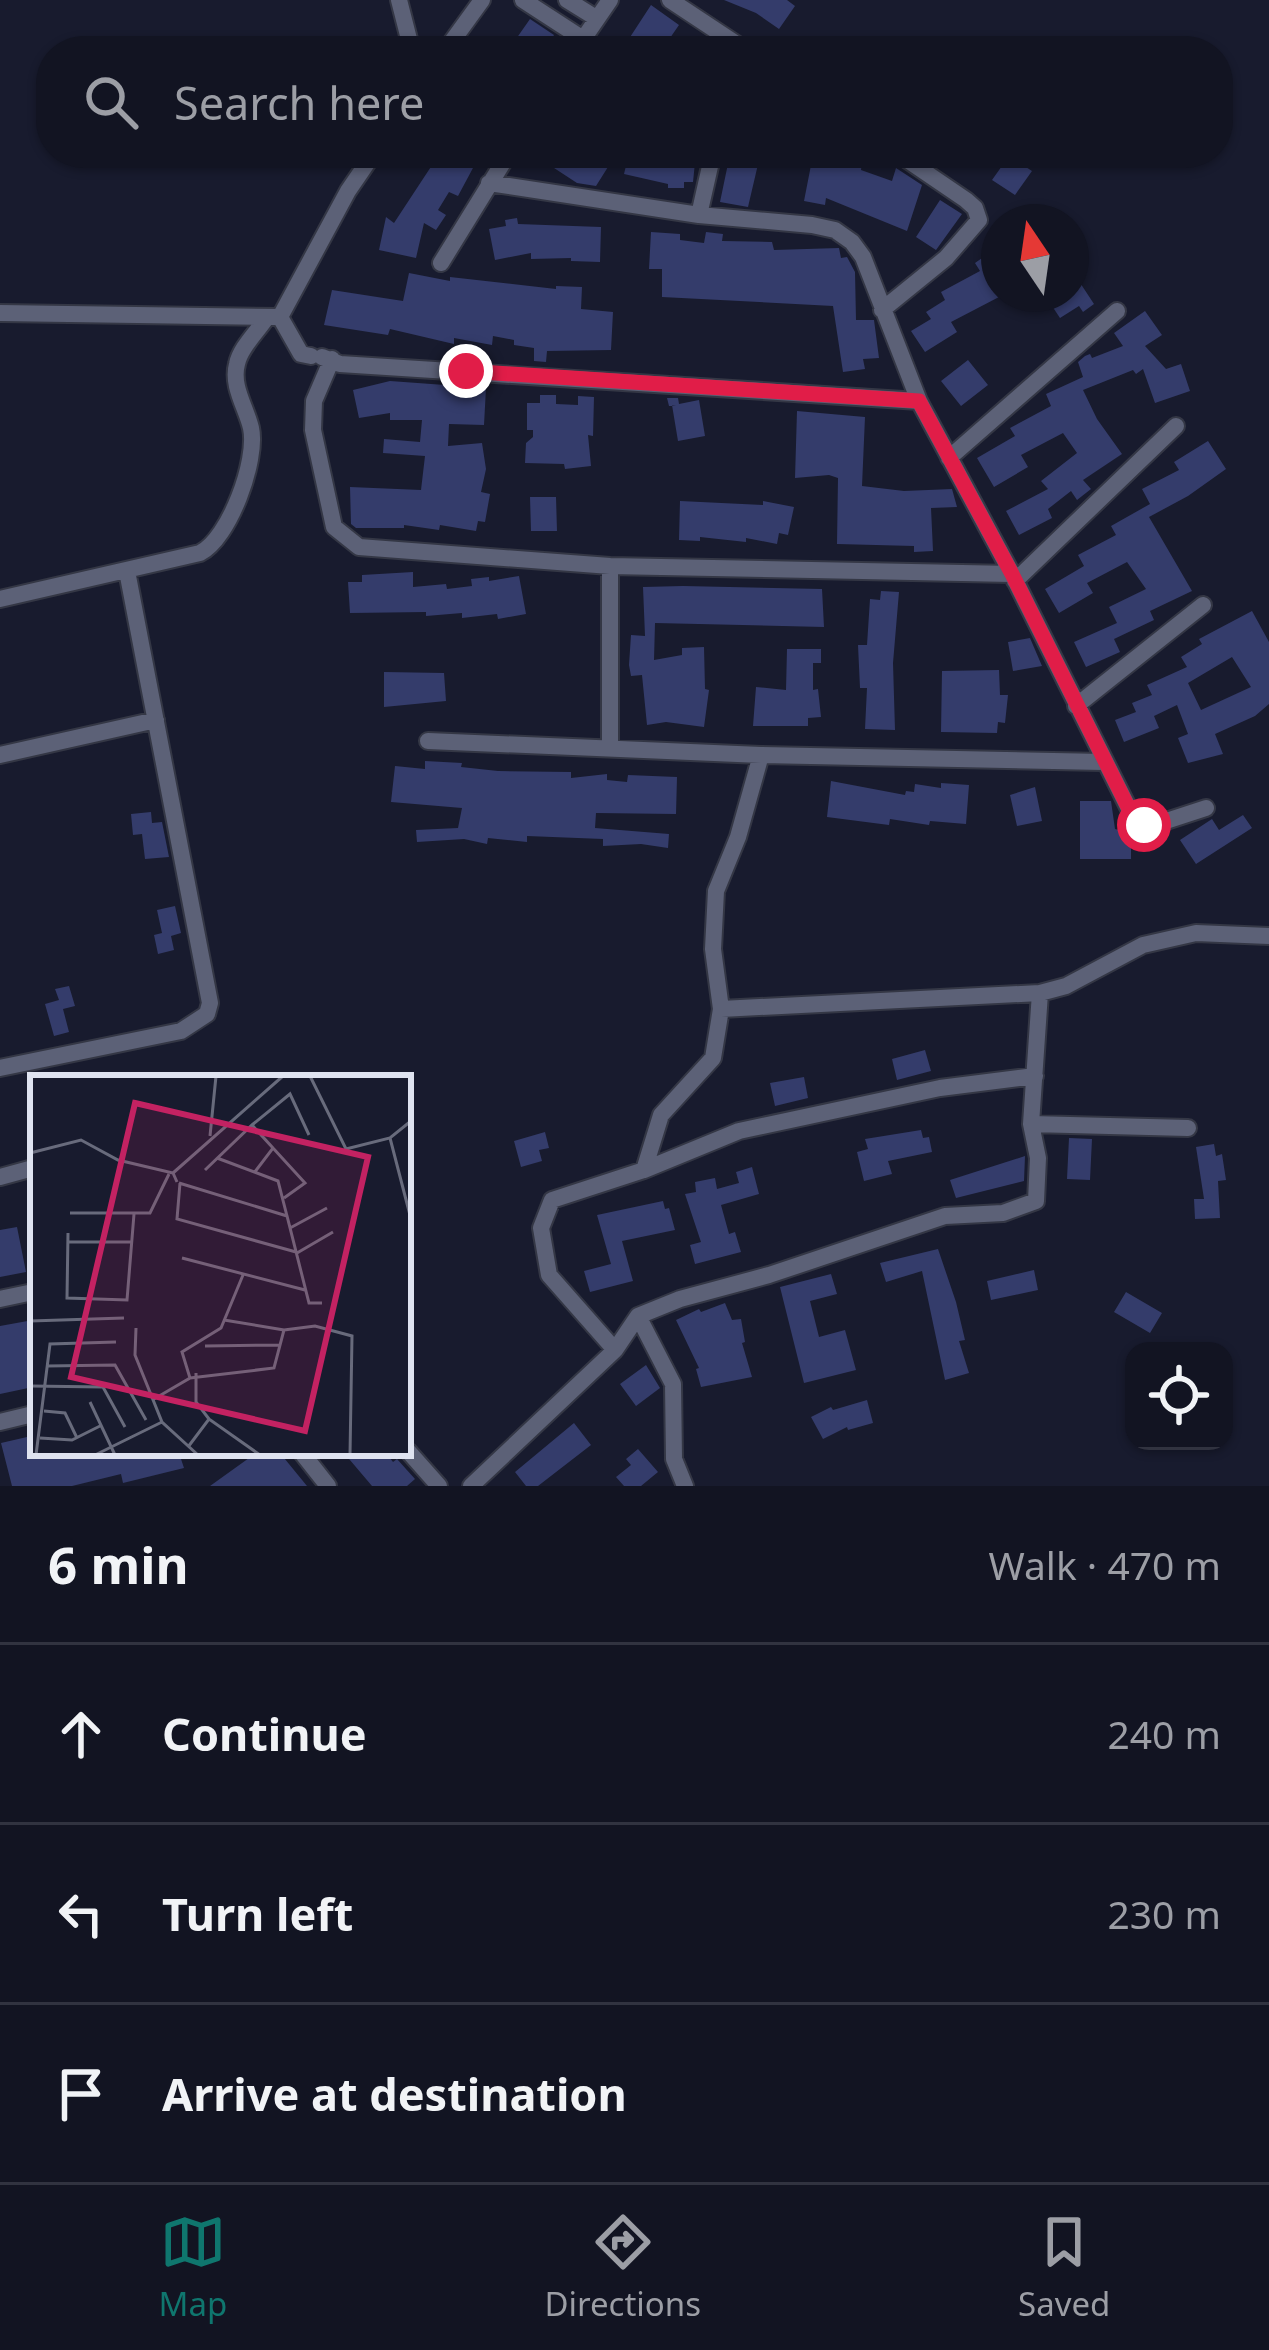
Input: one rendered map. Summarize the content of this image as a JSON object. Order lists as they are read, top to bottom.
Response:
{
  "north": "top",
  "page": {
    "search": "Search here",
    "heading": ["6 min", "Walk · 470 m"],
    "list": [
      ["Continue", "240 m"],
      ["Turn left", "230 m"],
      "Arrive at destination"
    ],
    "nav": ["Map", "Directions", "Saved"]
  }
}
